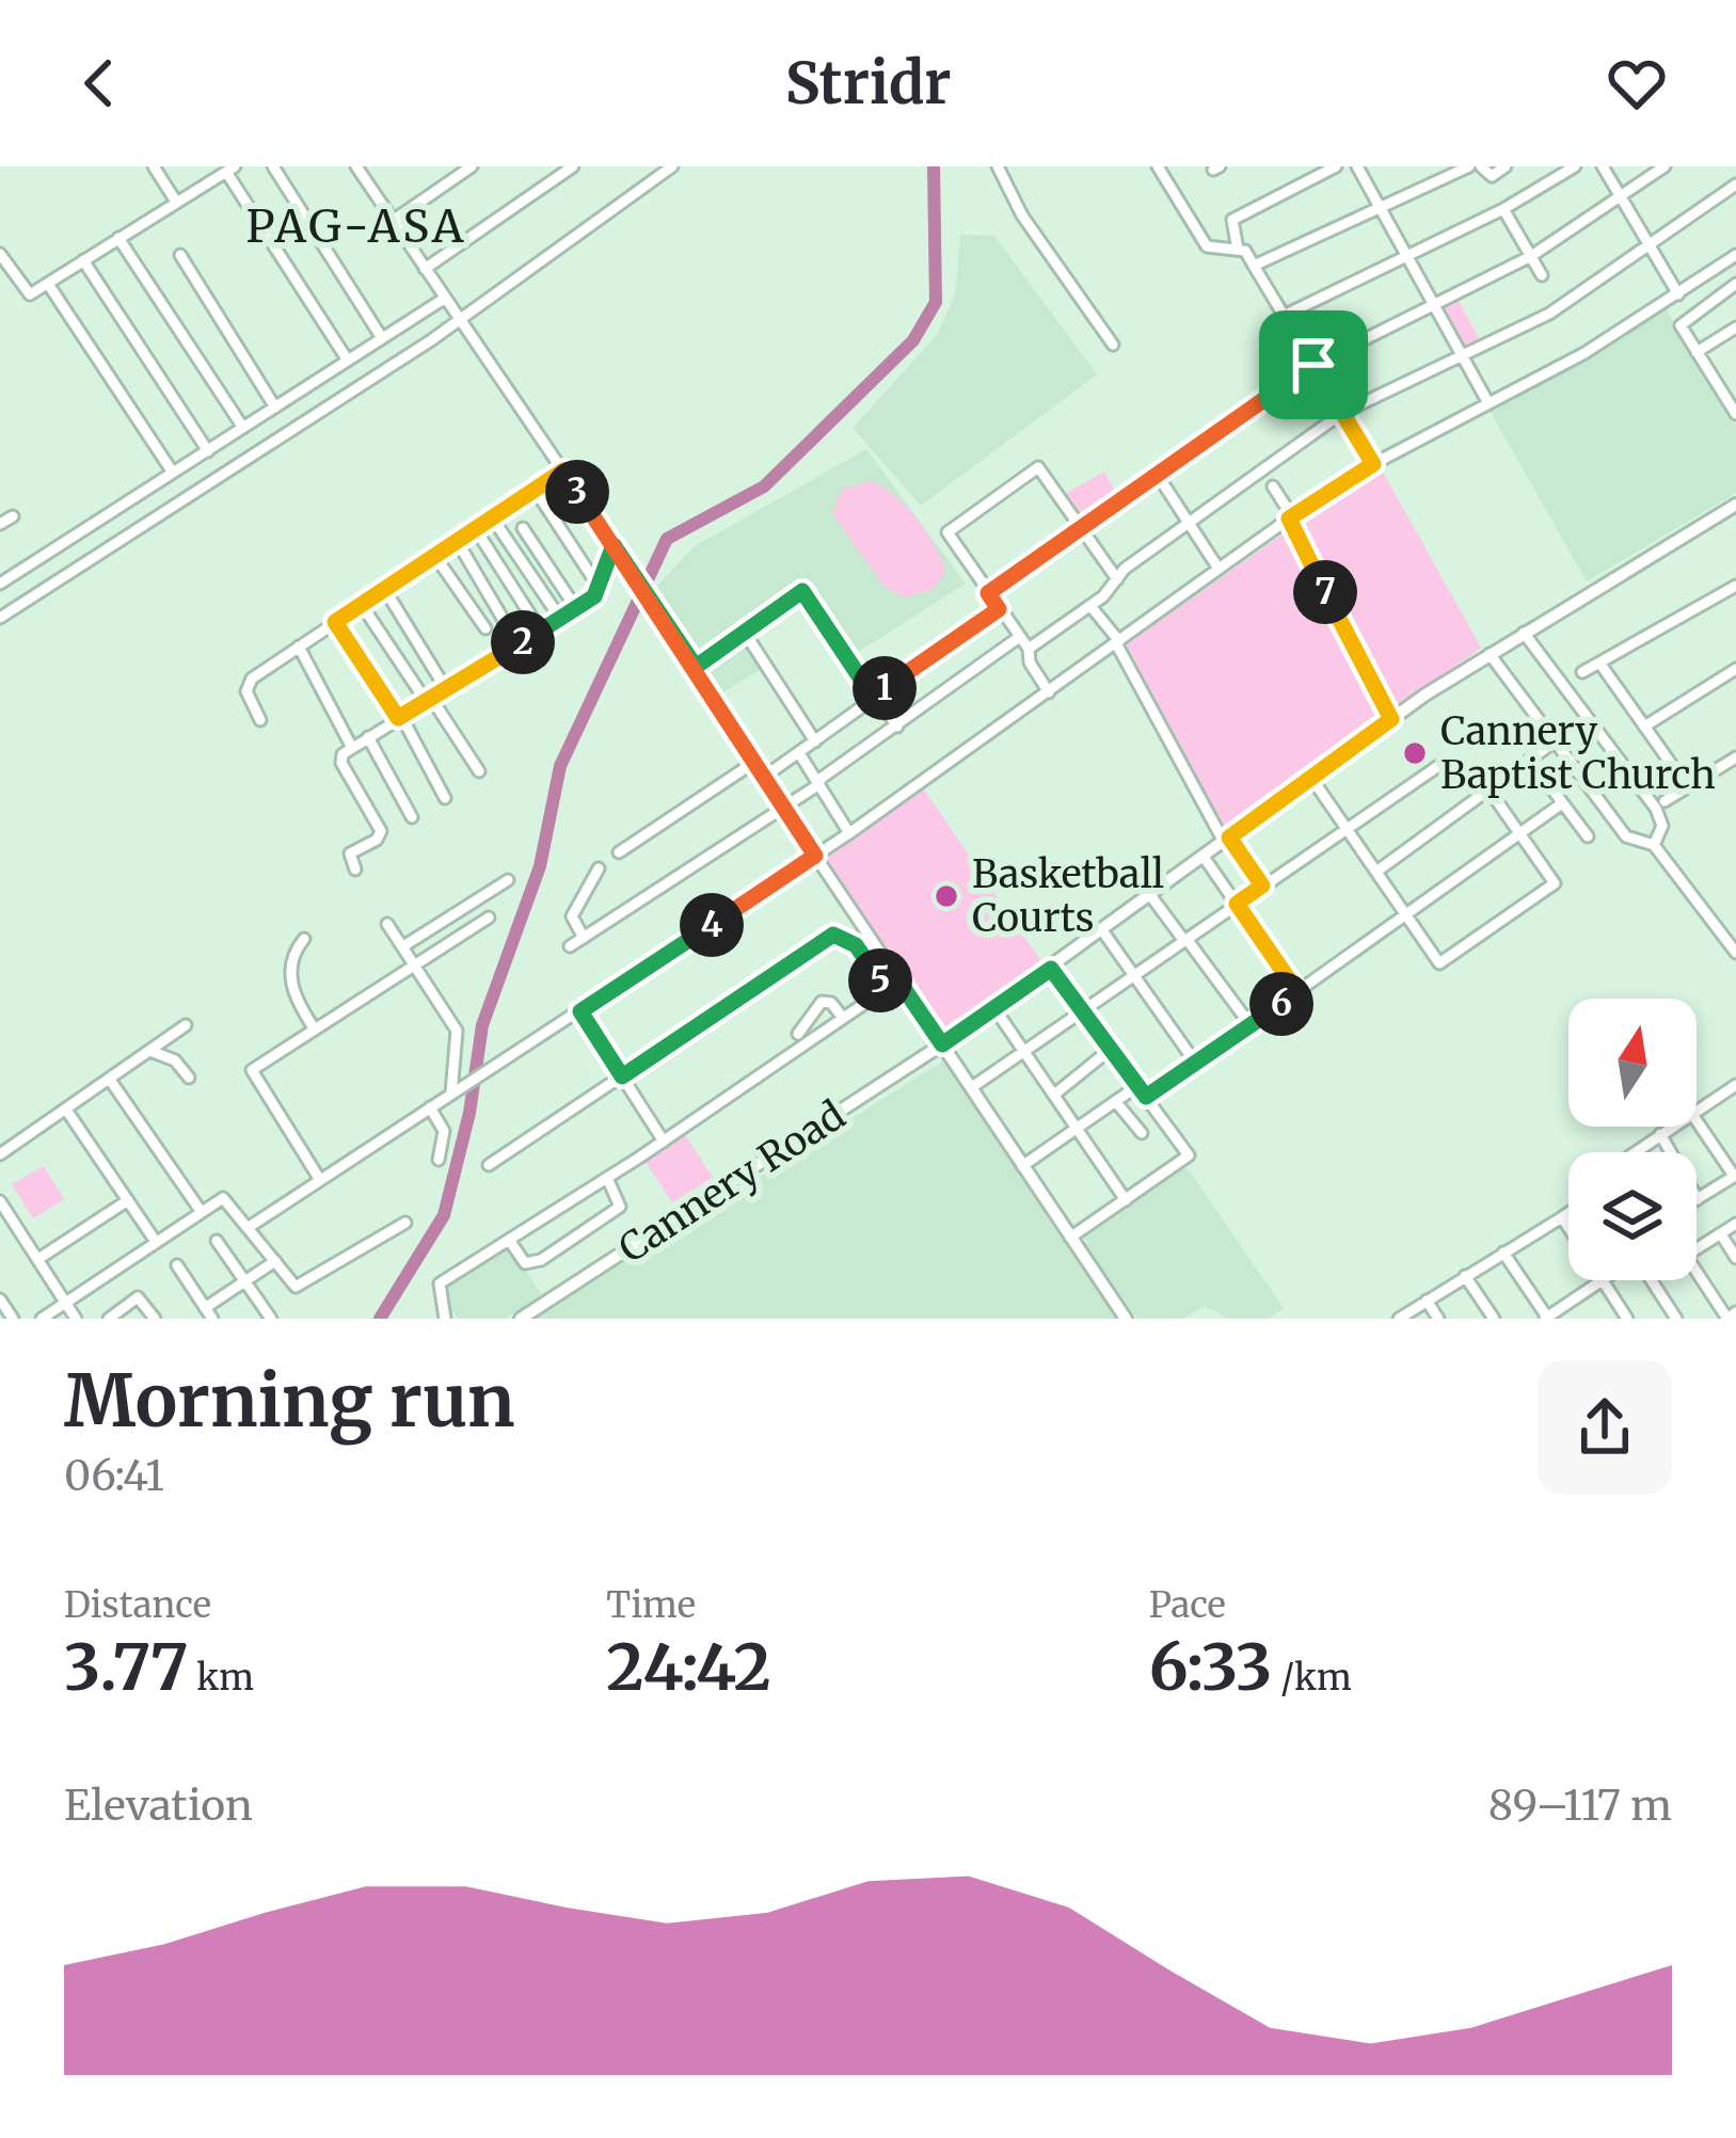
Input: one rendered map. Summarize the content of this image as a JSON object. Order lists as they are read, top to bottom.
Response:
{
  "streets": {
    "main road": ["Cannery Road"]
  },
  "districts": ["PAG-ASA"],
  "places": ["Cannery Baptist Church", "Basketball Courts"],
  "north": "top",
  "page": {
    "header": "Stridr",
    "pins": [
      "3",
      "7",
      "2",
      "1",
      "4",
      "5",
      "6"
    ],
    "heading": ["Morning run", "06:41"],
    "stats": [
      ["Distance", "3.77 km"],
      ["Time", "24:42"],
      ["Pace", "6:33 /km"]
    ],
    "chart": ["Elevation", "89–117 m"]
  }
}
